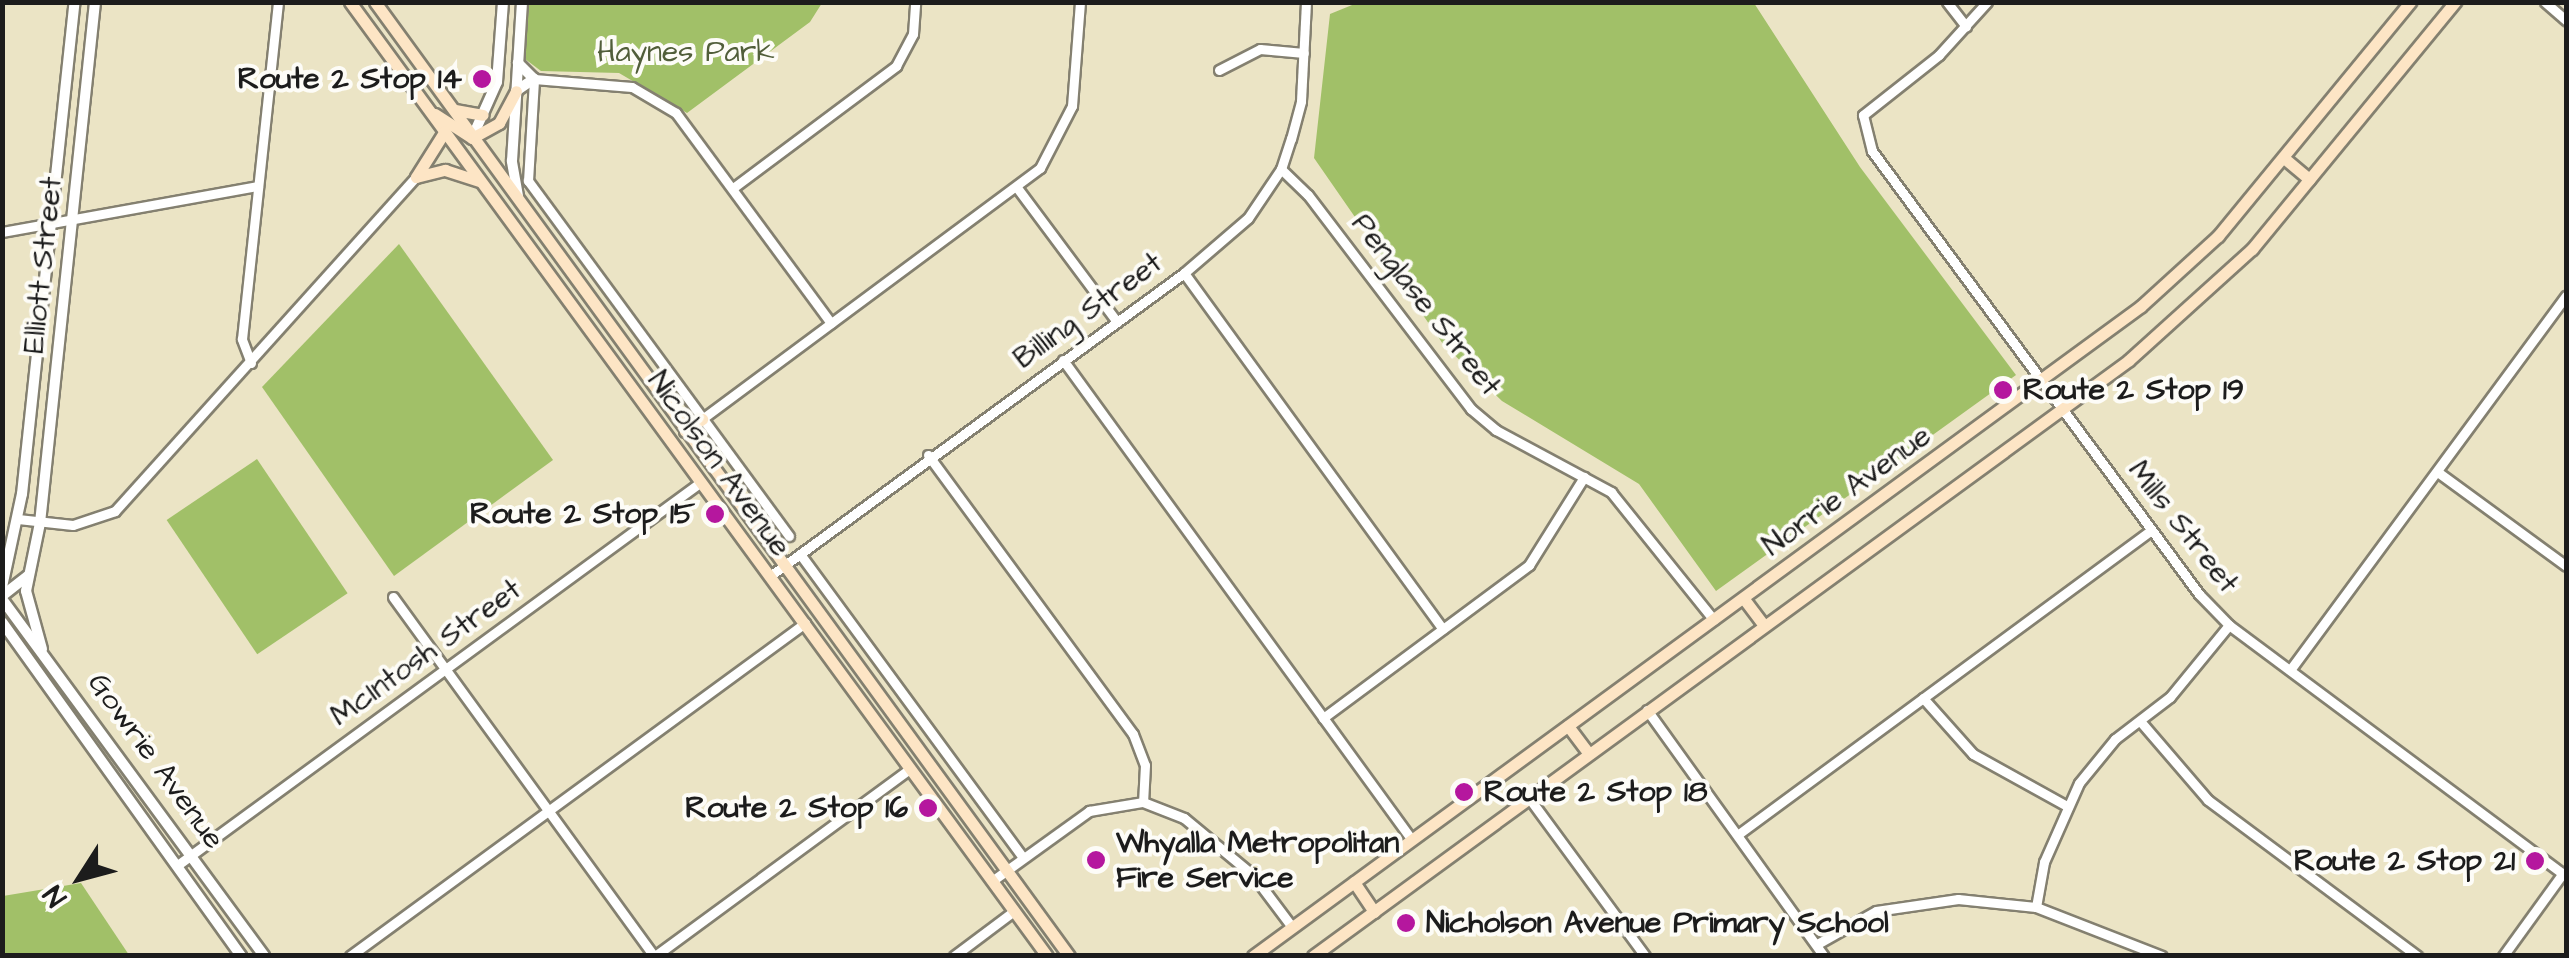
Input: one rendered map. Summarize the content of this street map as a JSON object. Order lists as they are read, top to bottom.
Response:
{
  "streets": {
    "main road": ["Nicolson Avenue", "Norrie Avenue"],
    "street": [
      "Elliott Street",
      "Penglase Street",
      "Billing Street",
      "Mills Street",
      "McIntosh Street",
      "Gowrie Avenue"
    ]
  },
  "crossings": [
    ["Elliott Street", "Gowrie Avenue"],
    ["Penglase Street", "Billing Street"],
    ["Penglase Street", "Norrie Avenue"],
    ["Billing Street", "Nicolson Avenue"],
    ["Nicolson Avenue", "McIntosh Street"],
    ["Norrie Avenue", "Mills Street"],
    ["McIntosh Street", "Gowrie Avenue"]
  ],
  "parks": ["Haynes Park"],
  "places": [
    "Route 2 Stop 14",
    "Route 2 Stop 19",
    "Route 2 Stop 15",
    "Route 2 Stop 18",
    "Route 2 Stop 16",
    "Whyalla Metropolitan Fire Service",
    "Route 2 Stop 21",
    "Nicholson Avenue Primary School"
  ],
  "north": "bottom left"
}
